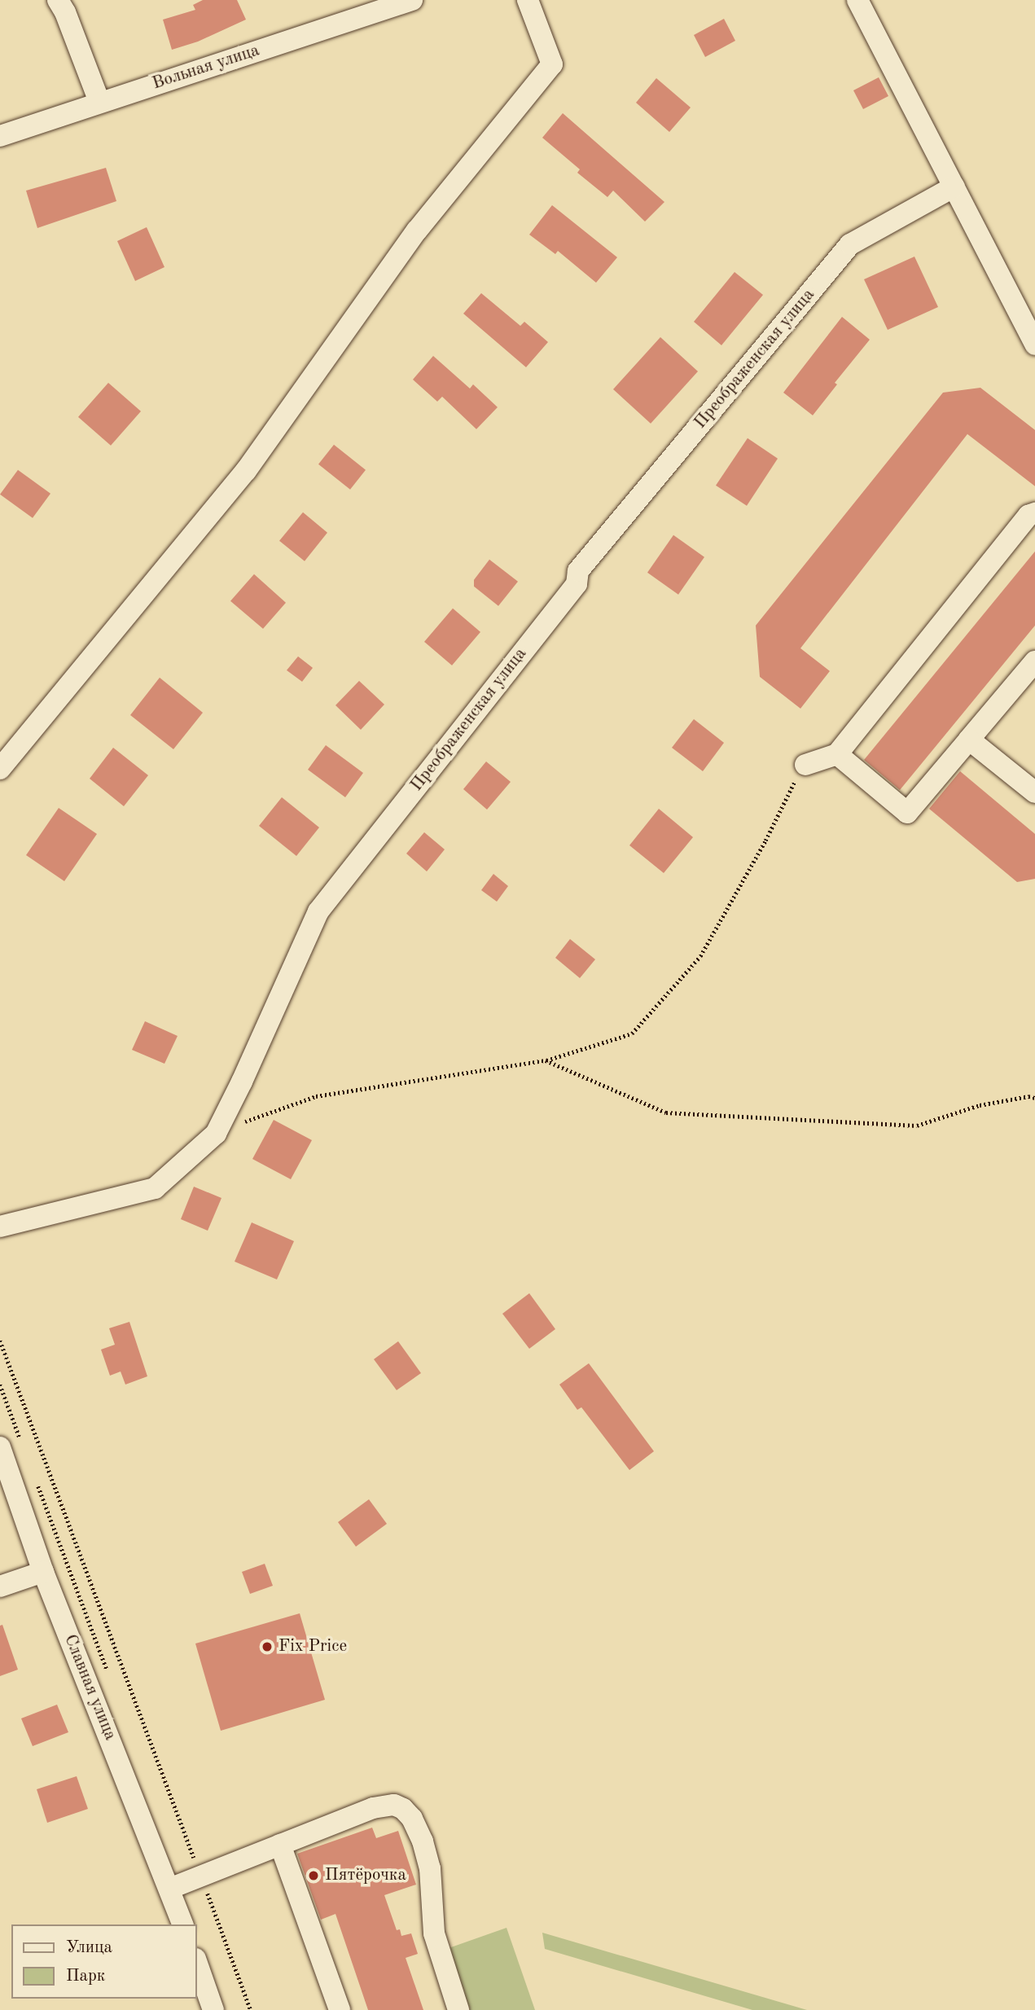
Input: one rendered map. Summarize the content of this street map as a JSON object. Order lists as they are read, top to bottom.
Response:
{
  "streets": {
    "street": ["Вольная улица", "Преображенская улица", "Славная улица"]
  },
  "places": ["Fix Price", "Пятёрочка"],
  "legend": ["Улица", "Парк"]
}
